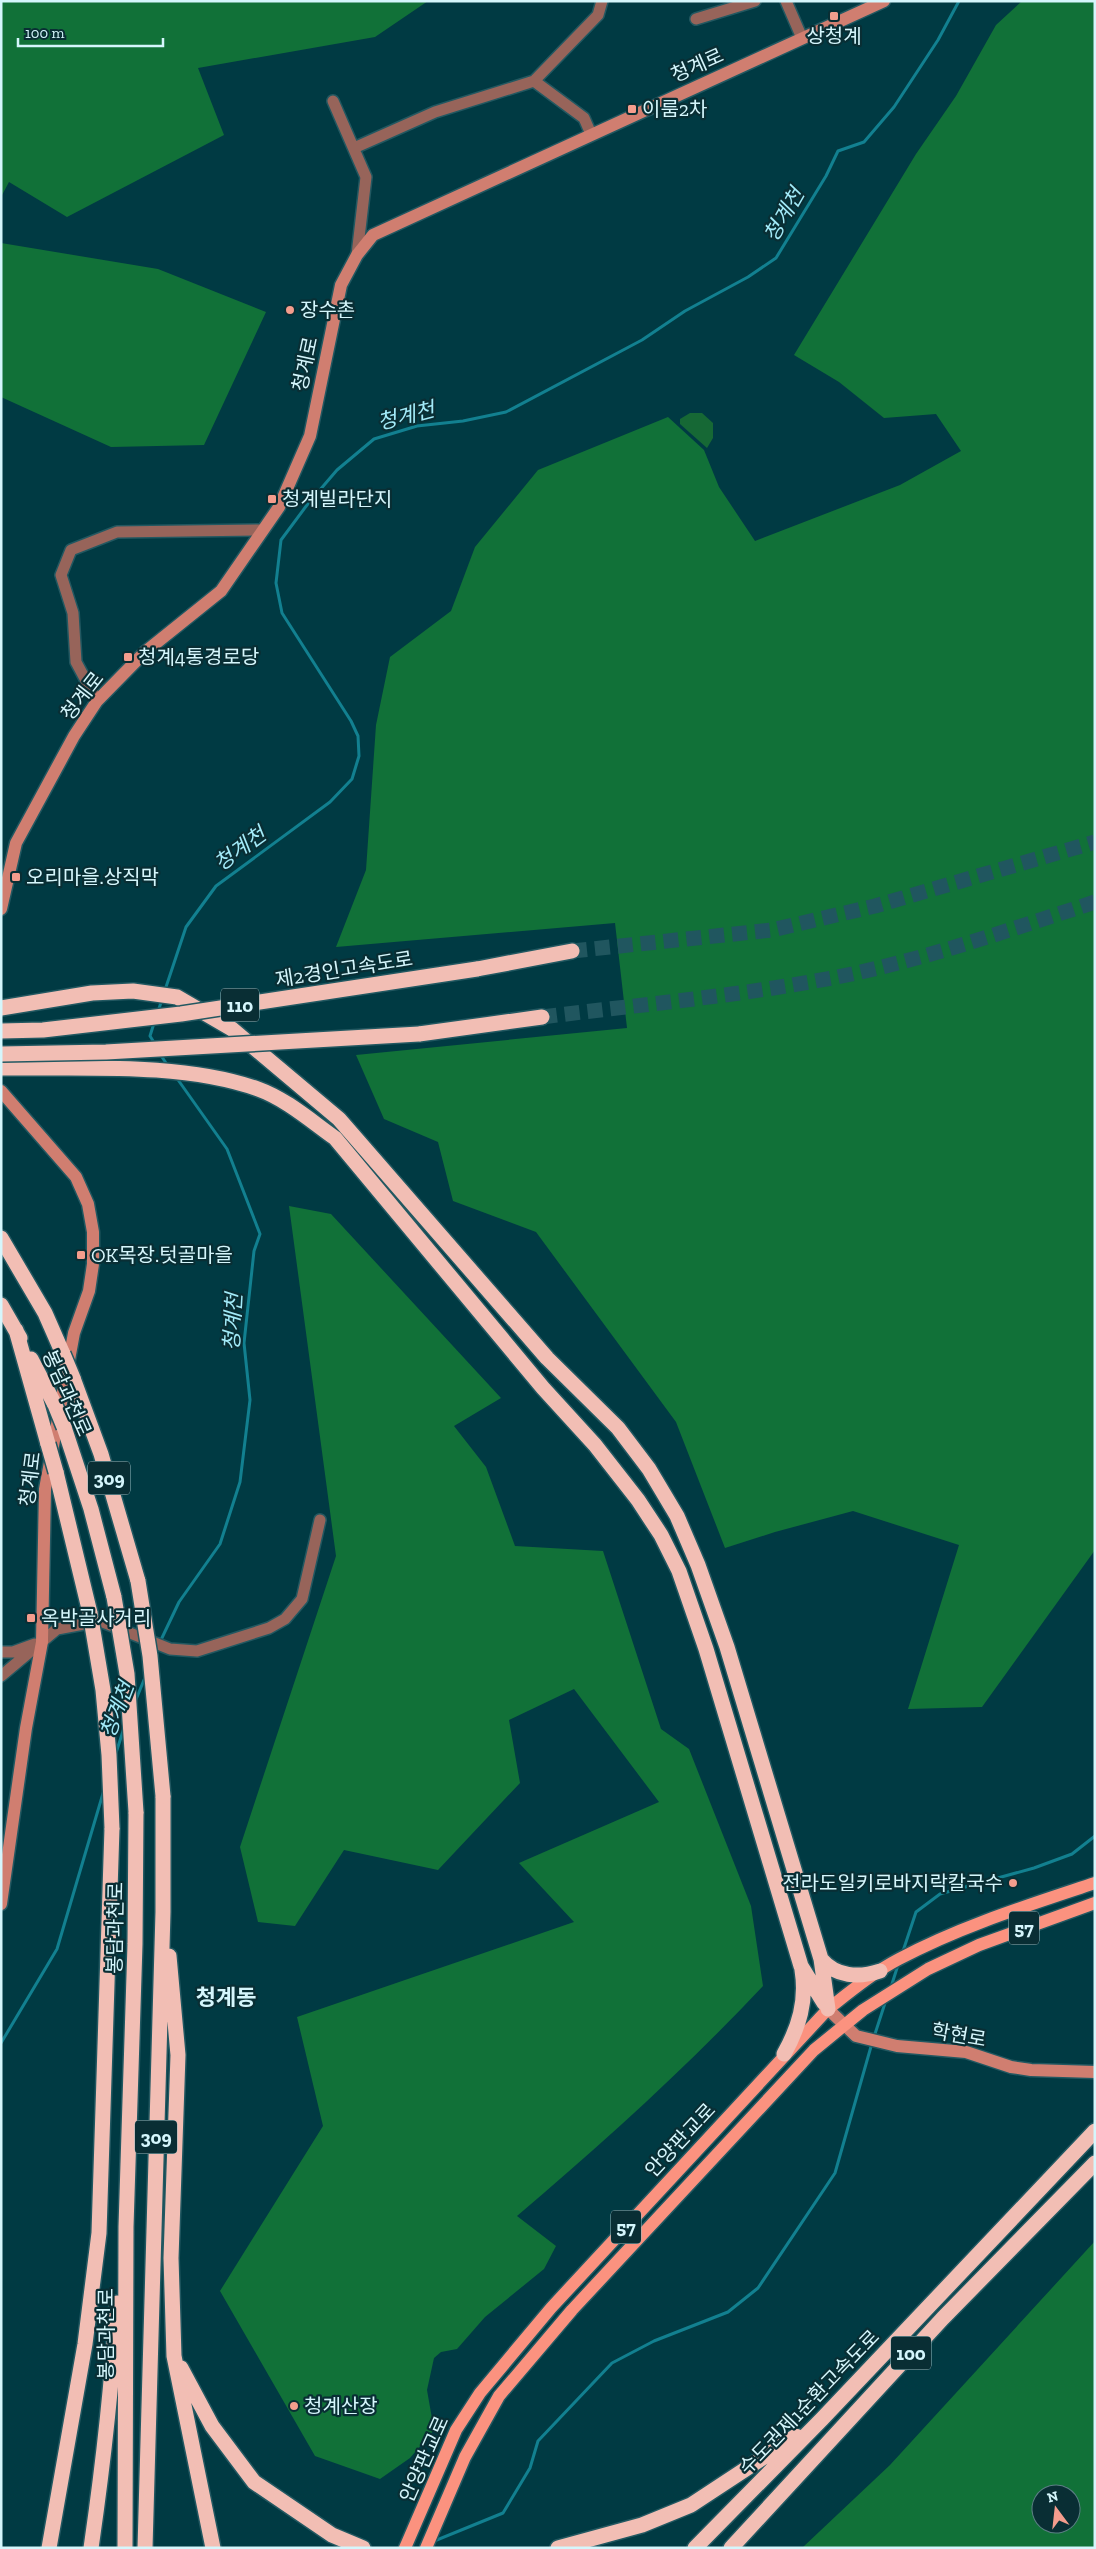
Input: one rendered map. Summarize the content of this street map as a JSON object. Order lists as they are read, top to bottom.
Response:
{
  "streets": {
    "highway": [
      "제2경인고속도로",
      "110",
      "봉담과천로",
      "309",
      "100",
      "수도권제1순환고속도로"
    ],
    "main road": ["57", "안양판교로"],
    "street": ["청계로", "학현로"]
  },
  "crossings": [
    ["학현로", "안양판교로"]
  ],
  "districts": ["청계동"],
  "water": ["청계천"],
  "places": {
    "transit": [
      "상청계",
      "이룸2차",
      "청계빌라단지",
      "청계4통경로당",
      "오리마을.상직막",
      "OK목장.텃골마을",
      "옥박골사거리"
    ],
    "other": ["장수촌", "전라도일키로바지락칼국수", "청계산장"]
  },
  "scale_bar": "100 m",
  "north": "top"
}
